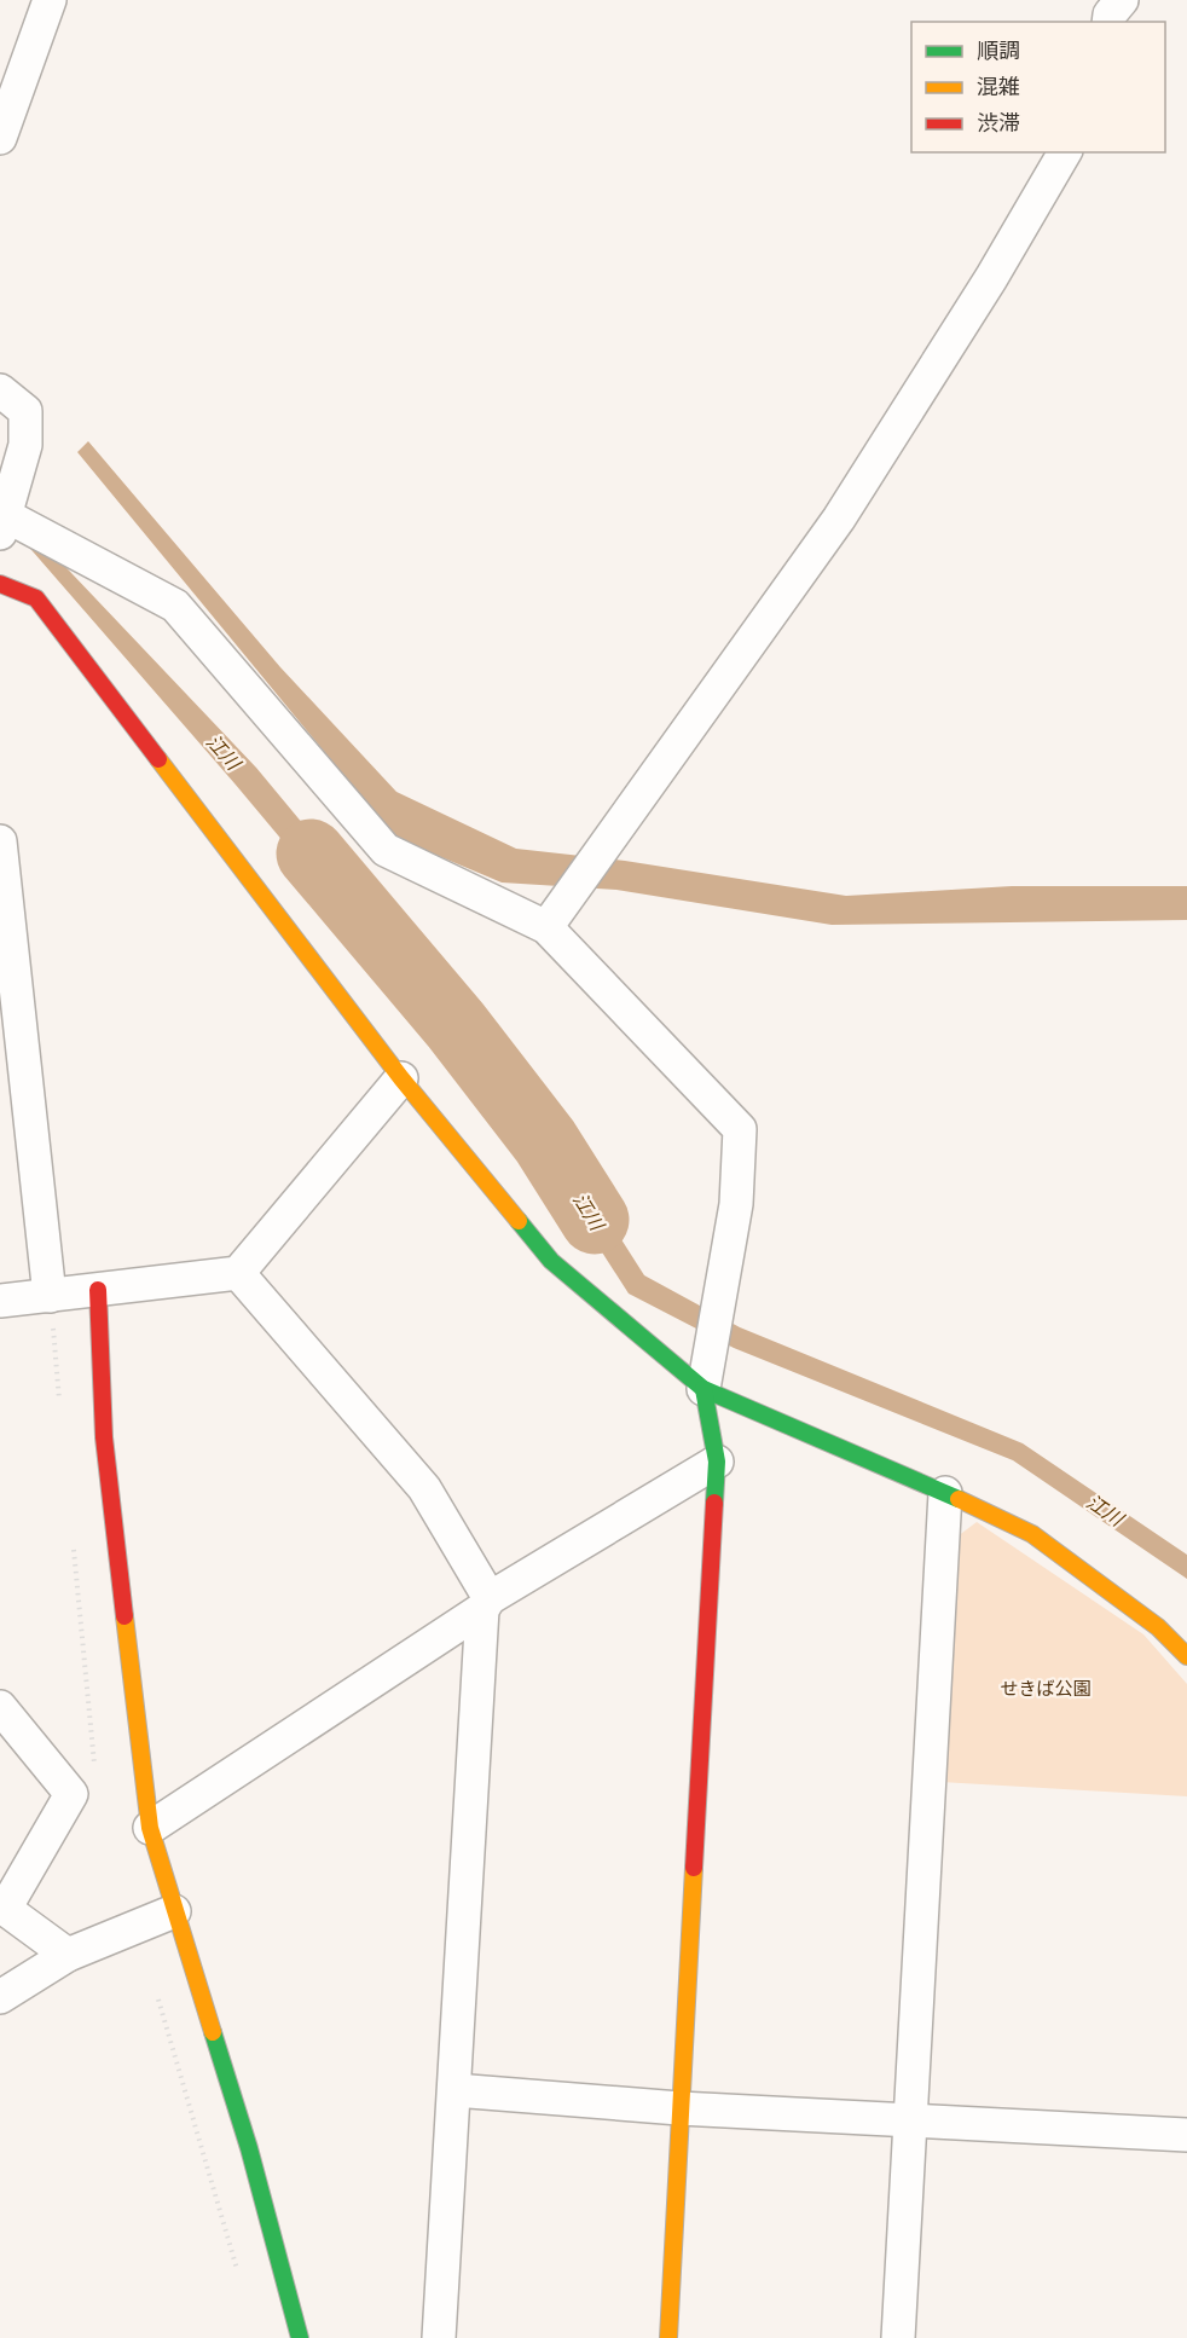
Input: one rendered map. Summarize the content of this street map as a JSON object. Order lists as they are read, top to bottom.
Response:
{
  "water": ["江川"],
  "parks": ["せきば公園"],
  "legend": ["順調", "混雑", "渋滞"]
}
